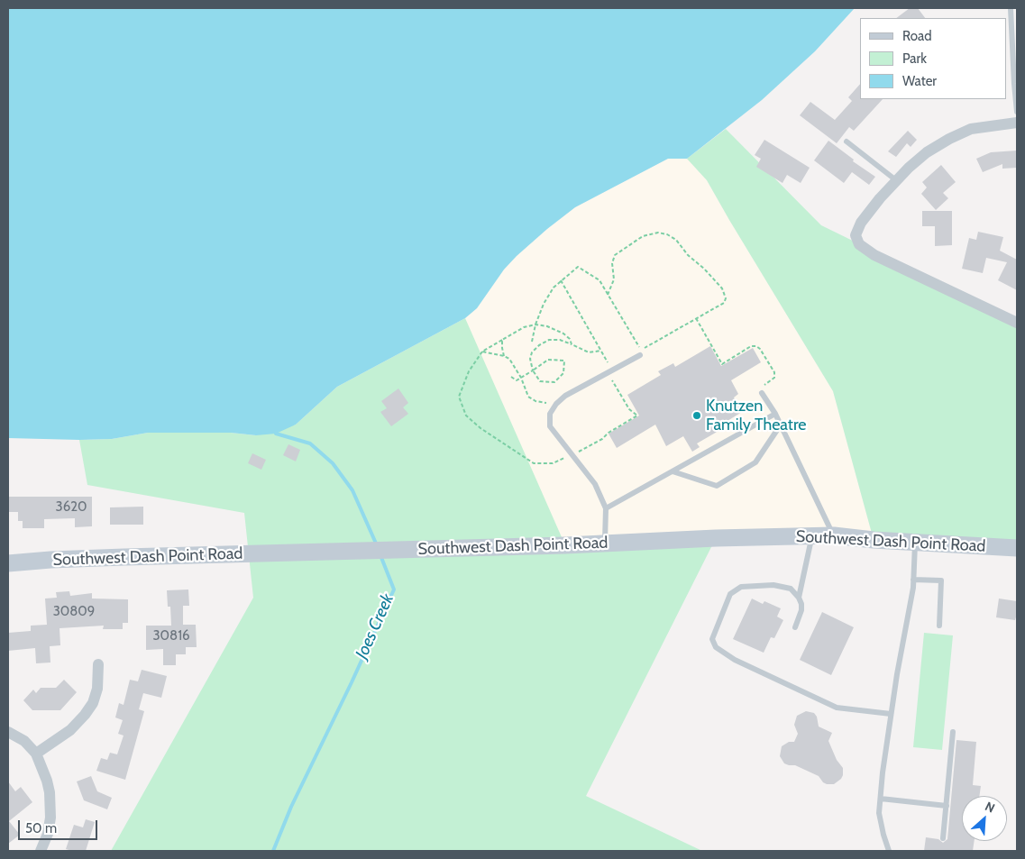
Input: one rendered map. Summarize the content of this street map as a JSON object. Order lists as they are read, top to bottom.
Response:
{
  "streets": {
    "main road": ["Southwest Dash Point Road"]
  },
  "water": ["Joes Creek"],
  "places": ["Knutzen Family Theatre"],
  "house_numbers": ["3620", "30809", "30816"],
  "legend": ["Road", "Park", "Water"],
  "scale_bar": "50 m",
  "north": "top right"
}
